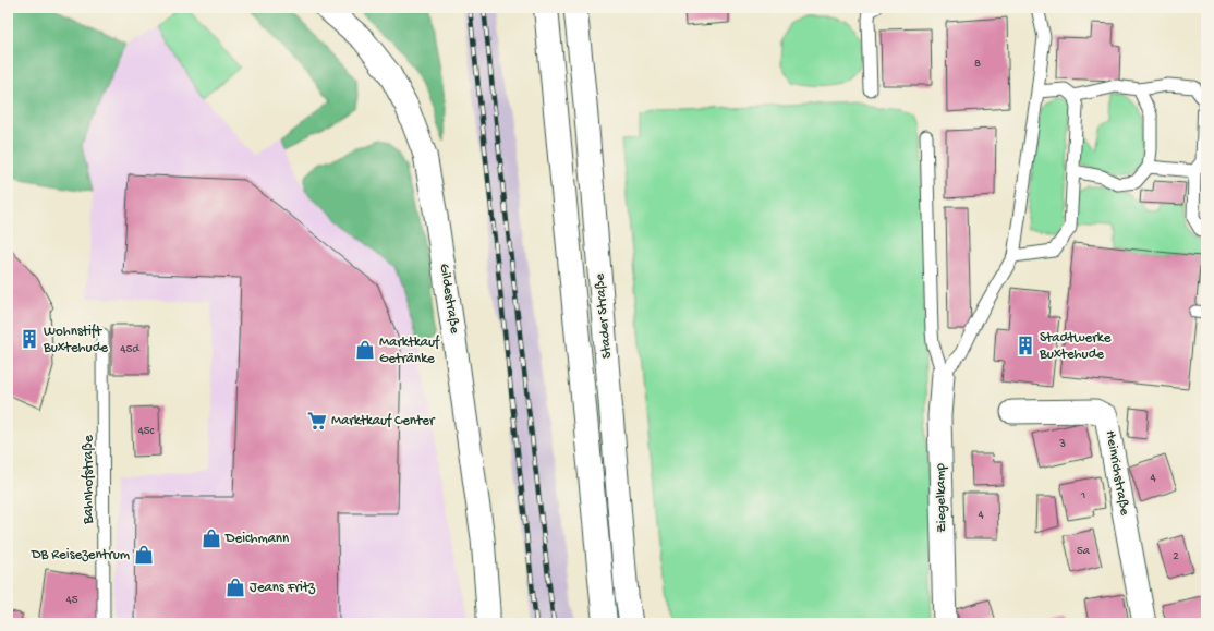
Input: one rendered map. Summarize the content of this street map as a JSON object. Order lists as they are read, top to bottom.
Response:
{
  "streets": {
    "street": [
      "Gildestraße",
      "Stader Straße",
      "Heinrichstraße",
      "Ziegelkamp"
    ],
    "lane": ["Bahnhofstraße"]
  },
  "places": {
    "building": ["Wohnstift Buxtehude", "Stadtwerke Buxtehude"],
    "shop": [
      "Marktkauf Getränke",
      "Deichmann",
      "DB Reisezentrum",
      "Jeans Fritz"
    ],
    "supermarket": ["Marktkauf Center"]
  },
  "house_numbers": [
    "8",
    "45d",
    "45c",
    "3",
    "4",
    "1",
    "4",
    "5a",
    "2",
    "45"
  ]
}
